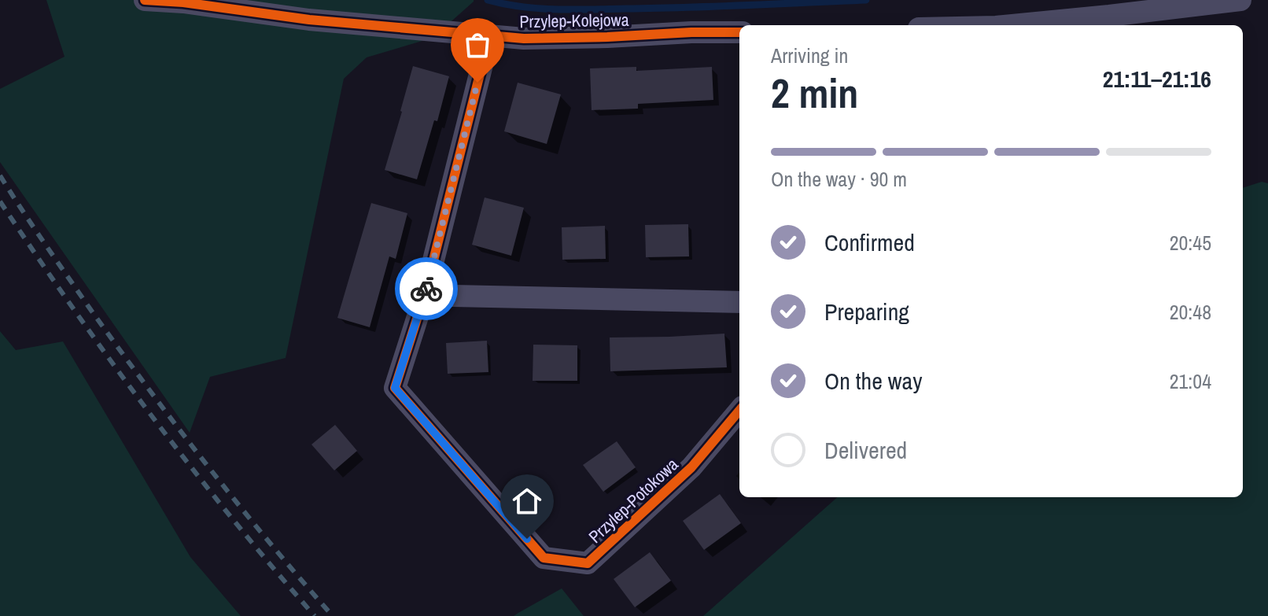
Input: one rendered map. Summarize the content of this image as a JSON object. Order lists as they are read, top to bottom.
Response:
{
  "streets": {
    "street": ["Przylep-Kolejowa", "Przylep-Potokowa"]
  },
  "crossings": [
    ["Przylep-Kolejowa", "Przylep-Potokowa"]
  ],
  "page": {
    "heading": ["2 min", "Arriving in", "21:11–21:16"],
    "bar": "On the way · 90 m",
    "list": [
      ["Confirmed", "20:45"],
      ["Preparing", "20:48"],
      ["On the way", "21:04"],
      "Delivered"
    ]
  }
}
